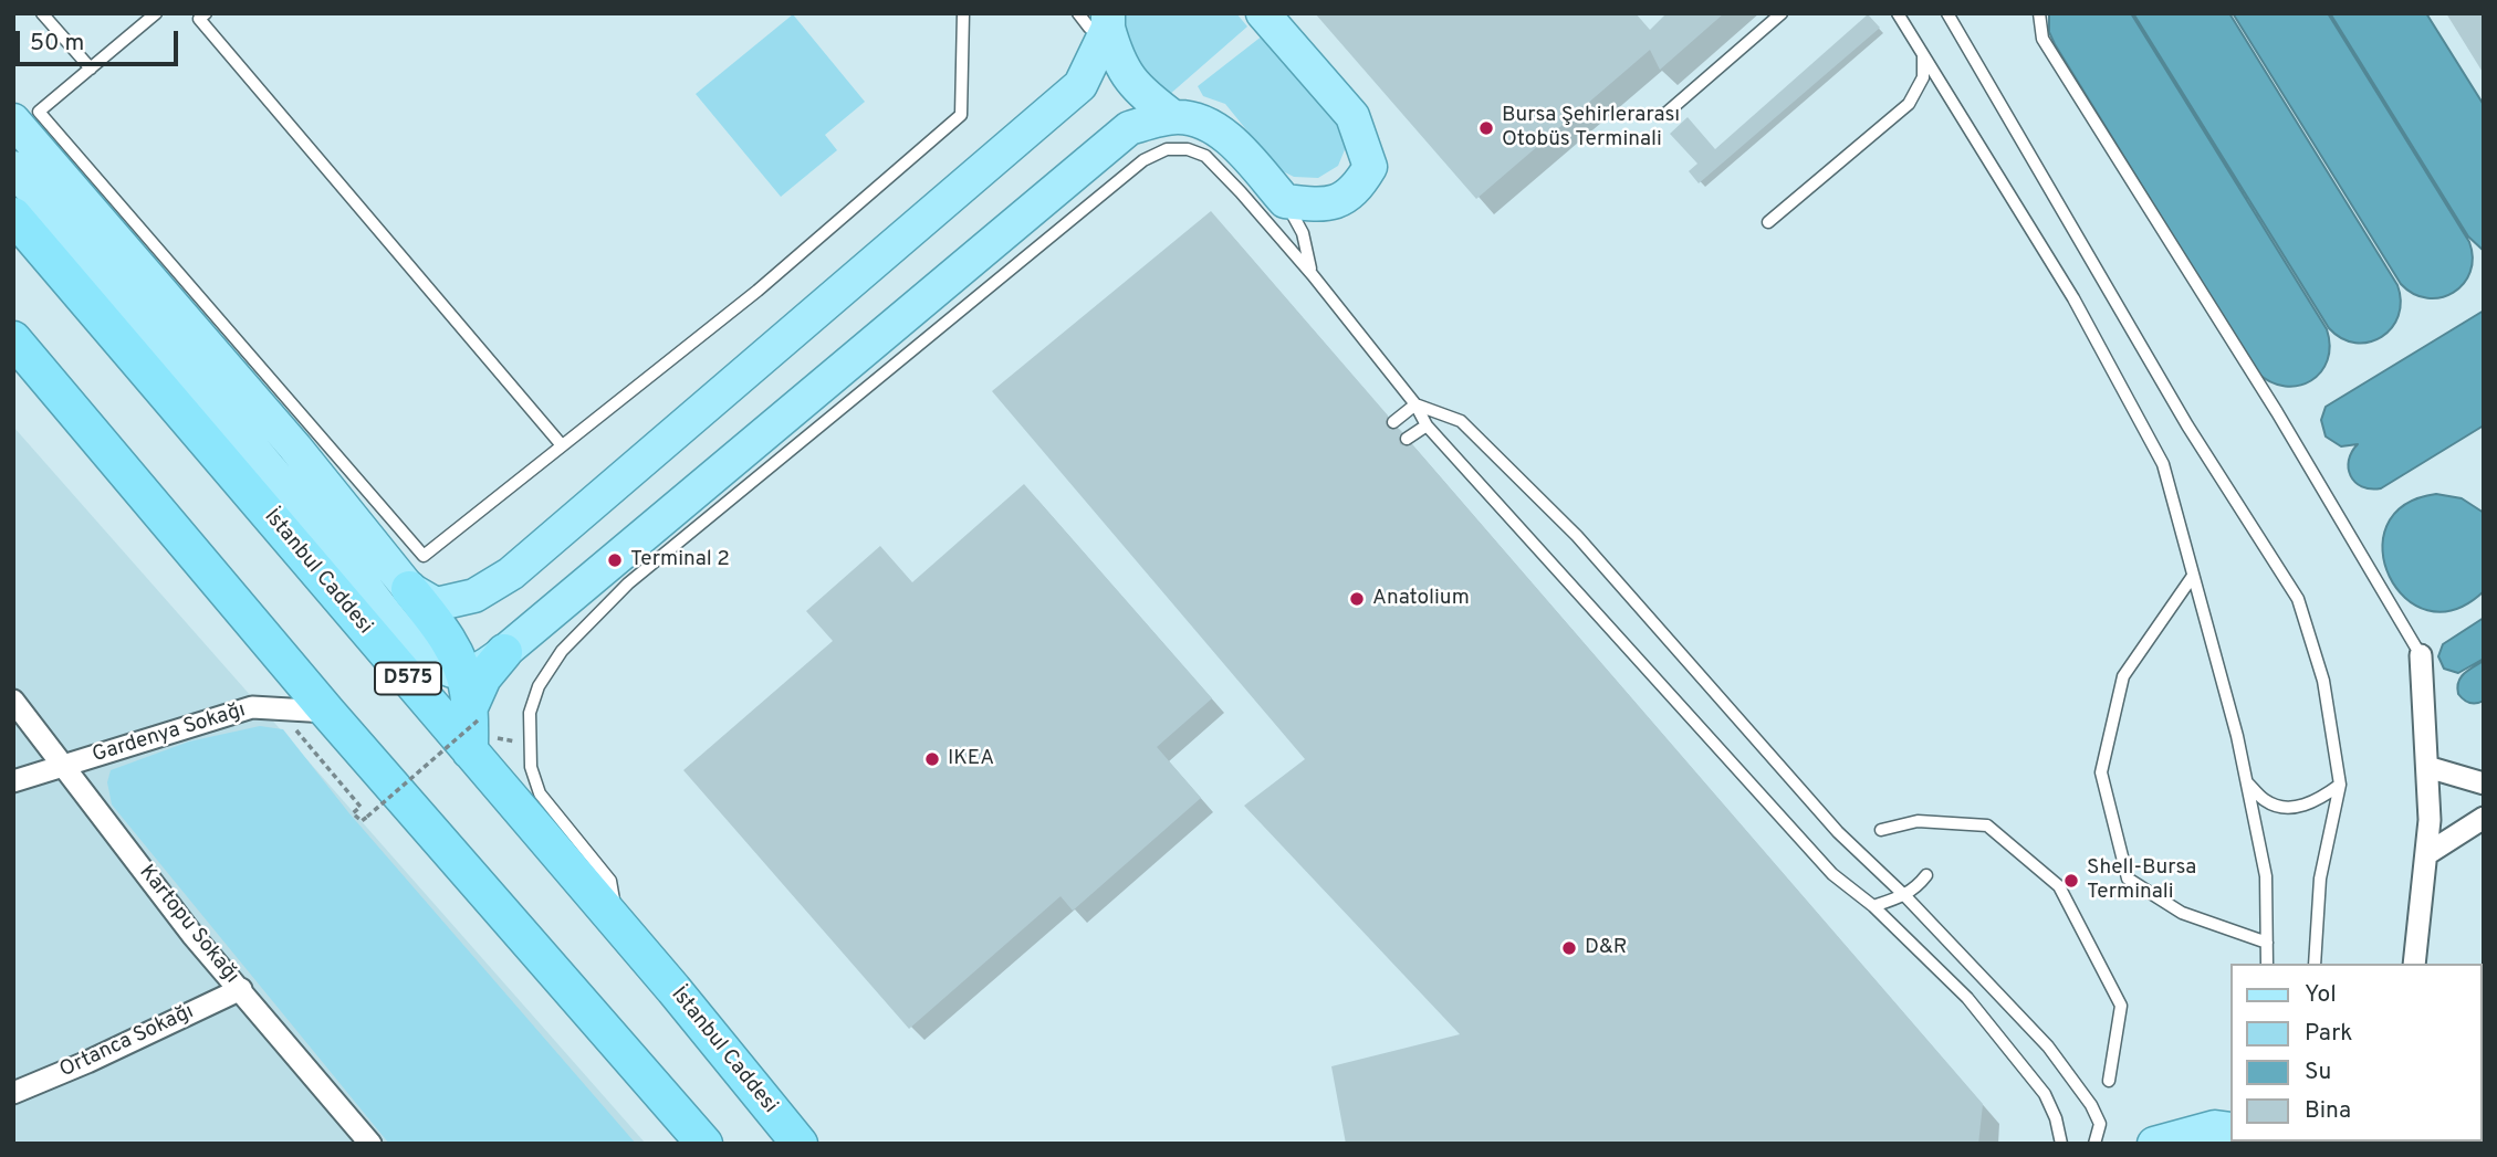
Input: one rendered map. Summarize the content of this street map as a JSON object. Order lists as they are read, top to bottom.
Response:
{
  "streets": {
    "highway": ["İstanbul Caddesi", "D575"],
    "street": ["Gardenya Sokağı", "Kartopu Sokağı", "Ortanca Sokağı"]
  },
  "crossings": [
    ["Gardenya Sokağı", "Kartopu Sokağı"],
    ["Kartopu Sokağı", "Ortanca Sokağı"]
  ],
  "places": [
    "Bursa Şehirlerarası Otobüs Terminali",
    "Terminal 2",
    "Anatolium",
    "IKEA",
    "Shell-Bursa Terminali",
    "D&R"
  ],
  "legend": [
    "Yol",
    "Park",
    "Su",
    "Bina"
  ],
  "scale_bar": "50 m"
}
